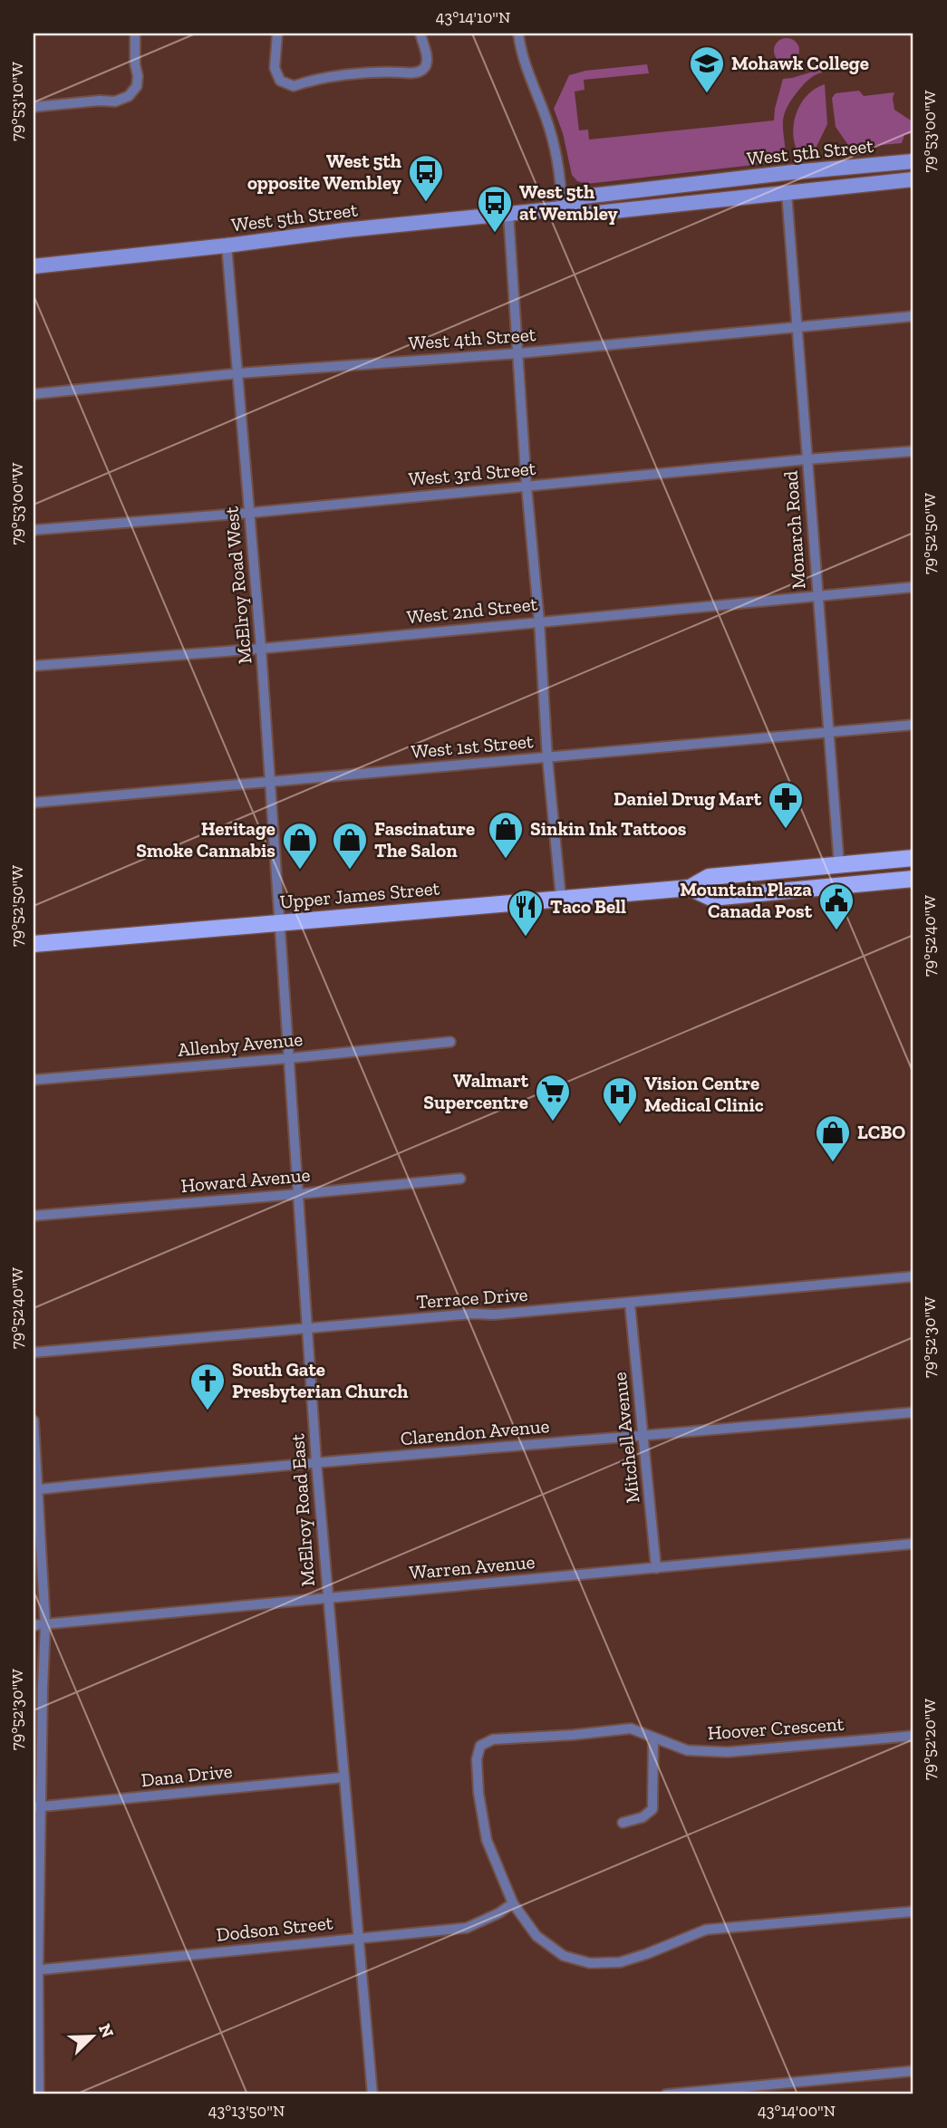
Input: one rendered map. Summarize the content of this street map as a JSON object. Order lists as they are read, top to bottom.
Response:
{
  "streets": {
    "main road": ["West 5th Street", "Upper James Street"],
    "street": [
      "West 4th Street",
      "West 3rd Street",
      "Monarch Road",
      "McElroy Road West",
      "West 2nd Street",
      "West 1st Street",
      "Allenby Avenue",
      "Howard Avenue",
      "Terrace Drive",
      "Clarendon Avenue",
      "Mitchell Avenue",
      "McElroy Road East",
      "Warren Avenue",
      "Hoover Crescent",
      "Dana Drive",
      "Dodson Street"
    ]
  },
  "crossings": [
    ["West 5th Street", "Monarch Road"],
    ["West 5th Street", "McElroy Road West"],
    ["West 4th Street", "Monarch Road"],
    ["West 4th Street", "McElroy Road West"],
    ["West 3rd Street", "Monarch Road"],
    ["West 3rd Street", "McElroy Road West"],
    ["Monarch Road", "West 2nd Street"],
    ["Monarch Road", "West 1st Street"],
    ["Monarch Road", "Upper James Street"],
    ["McElroy Road West", "West 2nd Street"],
    ["McElroy Road West", "West 1st Street"],
    ["McElroy Road West", "Upper James Street"],
    ["McElroy Road West", "McElroy Road East"],
    ["Upper James Street", "McElroy Road East"],
    ["Allenby Avenue", "McElroy Road East"],
    ["Howard Avenue", "McElroy Road East"],
    ["Terrace Drive", "Mitchell Avenue"],
    ["Terrace Drive", "McElroy Road East"],
    ["Clarendon Avenue", "Mitchell Avenue"],
    ["Clarendon Avenue", "McElroy Road East"],
    ["Mitchell Avenue", "Warren Avenue"],
    ["McElroy Road East", "Warren Avenue"],
    ["McElroy Road East", "Dana Drive"],
    ["McElroy Road East", "Dodson Street"],
    ["Hoover Crescent", "Dodson Street"]
  ],
  "places": {
    "school or university": ["Mohawk College"],
    "bus stop": ["West 5th opposite Wembley", "West 5th at Wembley"],
    "pharmacy": ["Daniel Drug Mart"],
    "shop": [
      "Sinkin Ink Tattoos",
      "Heritage Smoke Cannabis",
      "Fascinature The Salon",
      "LCBO"
    ],
    "public building": ["Mountain Plaza Canada Post"],
    "restaurant": ["Taco Bell"],
    "supermarket": ["Walmart Supercentre"],
    "hospital": ["Vision Centre Medical Clinic"],
    "church": ["South Gate Presbyterian Church"]
  },
  "north": "top right",
  "coordinates": [
    "43°14'10\"N",
    "79°53'10\"W",
    "79°53'00\"W",
    "79°52'50\"W",
    "79°52'40\"W",
    "79°52'30\"W",
    "79°52'20\"W",
    "43°13'50\"N",
    "43°14'00\"N"
  ]
}
